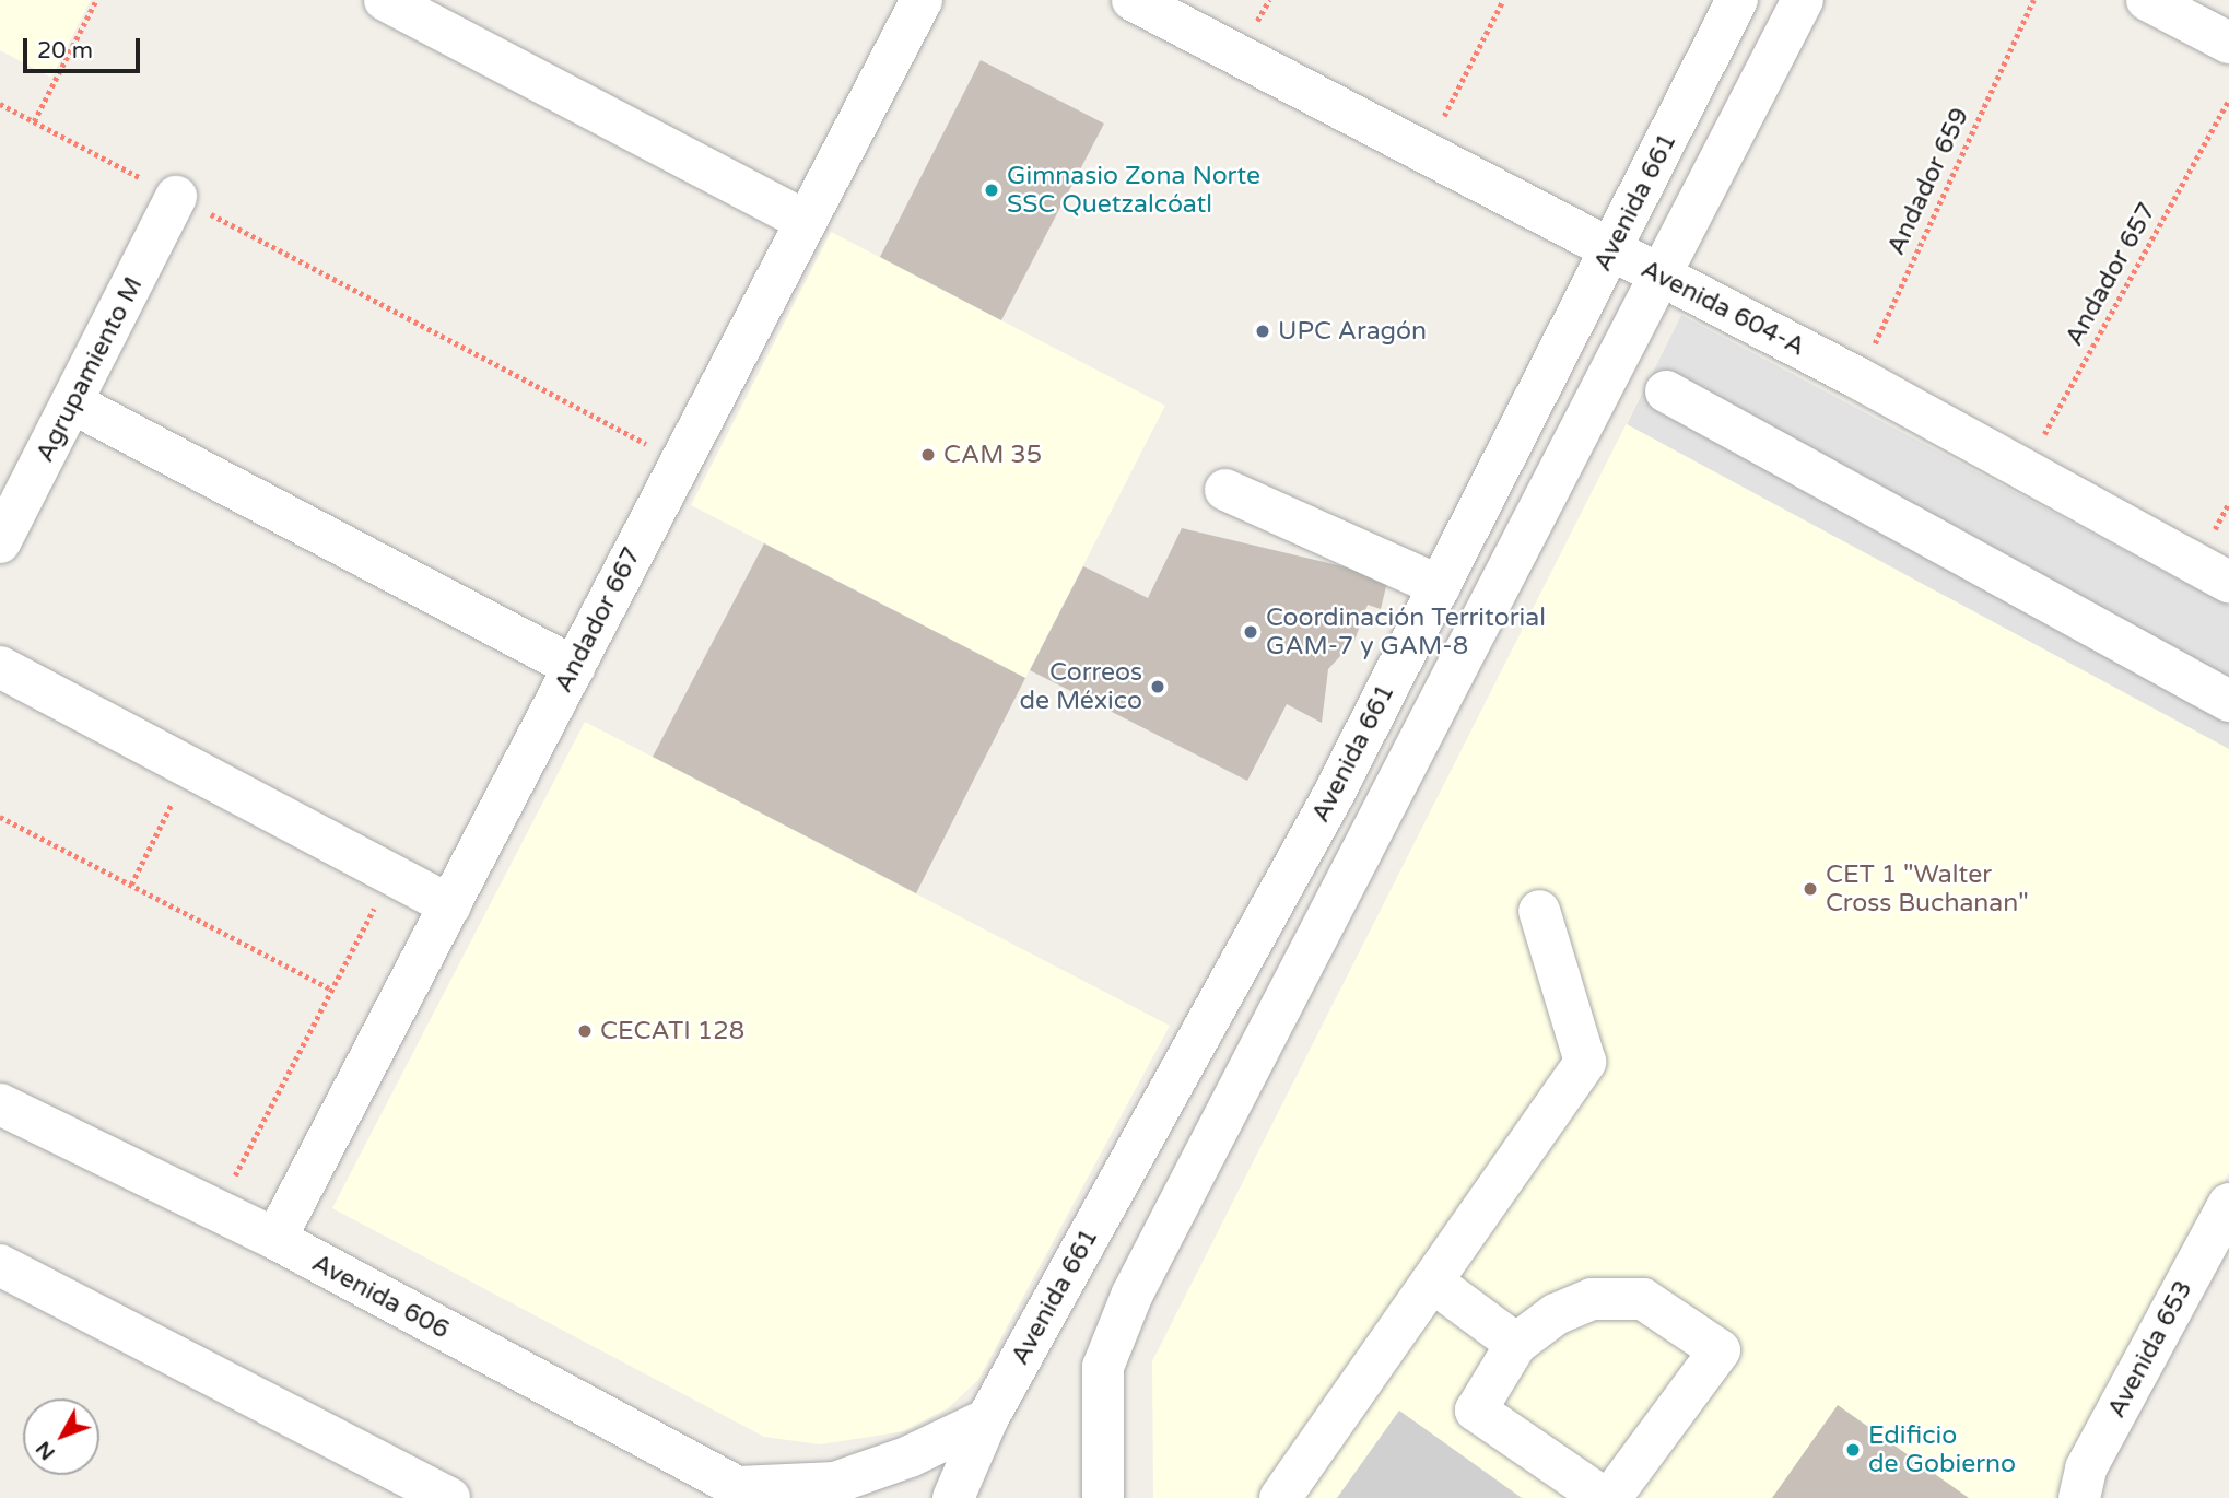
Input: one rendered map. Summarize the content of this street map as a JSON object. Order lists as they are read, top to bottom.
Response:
{
  "streets": {
    "street": [
      "Avenida 661",
      "Avenida 604-A",
      "Agrupamiento M",
      "Andador 667",
      "Avenida 606",
      "Avenida 653"
    ],
    "path": ["Andador 659", "Andador 657"]
  },
  "crossings": [
    ["Andador 659", "Avenida 604-A"],
    ["Avenida 661", "Avenida 604-A"],
    ["Andador 657", "Avenida 604-A"],
    ["Andador 667", "Avenida 606"]
  ],
  "places": [
    "Gimnasio Zona Norte SSC Quetzalcóatl",
    "UPC Aragón",
    "CAM 35",
    "Coordinación Territorial GAM-7 y GAM-8",
    "Correos de México",
    "CET 1 \"Walter Cross Buchanan\"",
    "CECATI 128",
    "Edificio de Gobierno"
  ],
  "scale_bar": "20 m",
  "north": "bottom left"
}
